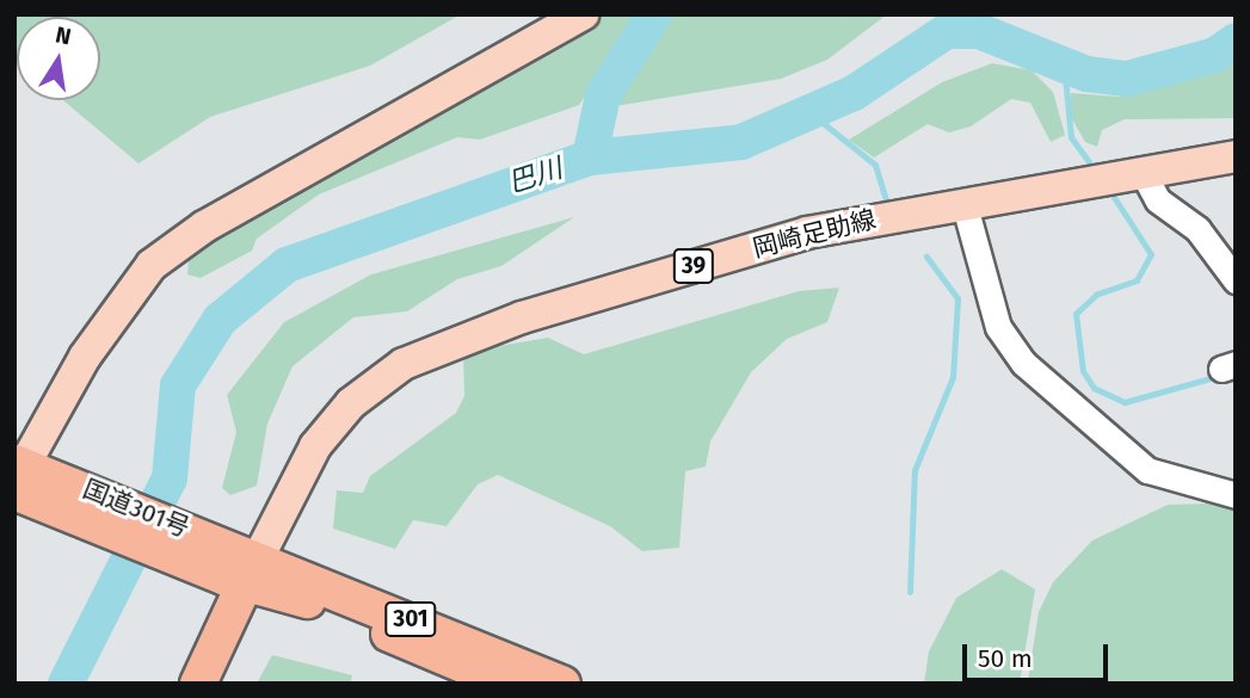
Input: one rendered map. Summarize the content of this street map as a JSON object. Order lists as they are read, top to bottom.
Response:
{
  "streets": {
    "highway": ["国道301号", "301"],
    "main road": ["岡崎足助線", "39"]
  },
  "crossings": [
    ["岡崎足助線", "国道301号"]
  ],
  "water": ["巴川"],
  "scale_bar": "50 m",
  "north": "top"
}
